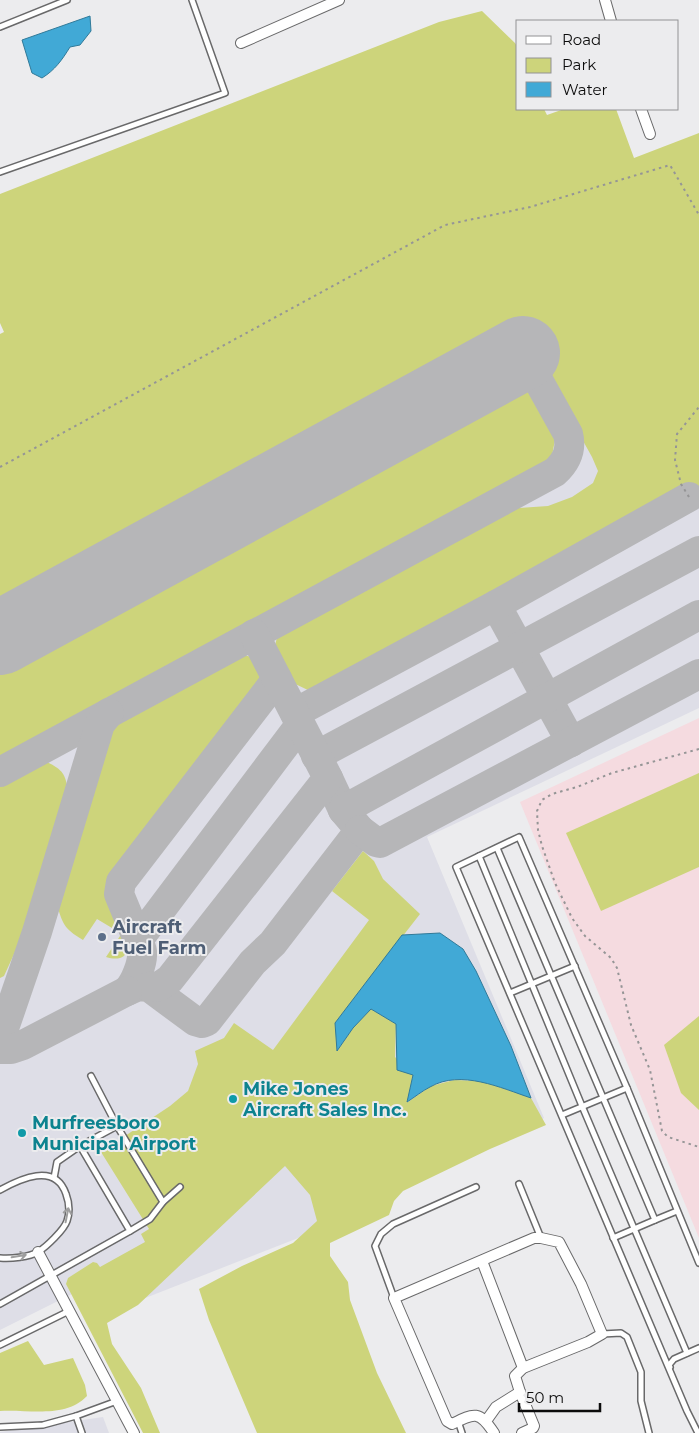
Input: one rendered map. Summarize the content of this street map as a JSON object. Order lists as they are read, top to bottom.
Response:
{
  "places": ["Aircraft Fuel Farm", "Mike Jones Aircraft Sales Inc.", "Murfreesboro Municipal Airport"],
  "legend": ["Road", "Park", "Water"],
  "scale_bar": "50 m"
}
